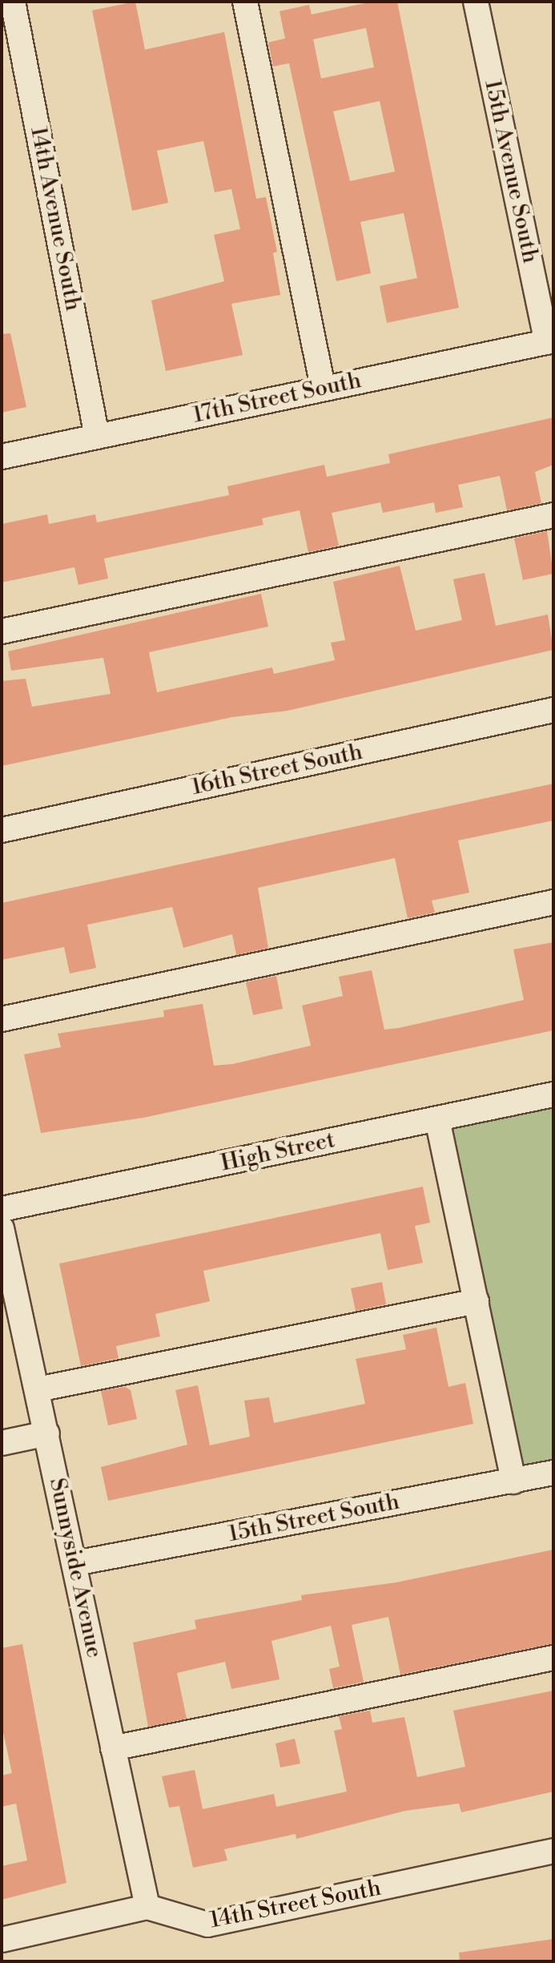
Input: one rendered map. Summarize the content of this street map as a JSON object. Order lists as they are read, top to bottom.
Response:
{
  "streets": {
    "street": [
      "15th Avenue South",
      "14th Avenue South",
      "17th Street South",
      "16th Street South",
      "High Street",
      "15th Street South",
      "Sunnyside Avenue",
      "14th Street South"
    ]
  },
  "crossings": [
    ["15th Avenue South", "17th Street South"],
    ["14th Avenue South", "17th Street South"],
    ["15th Street South", "Sunnyside Avenue"],
    ["Sunnyside Avenue", "14th Street South"]
  ]
}
